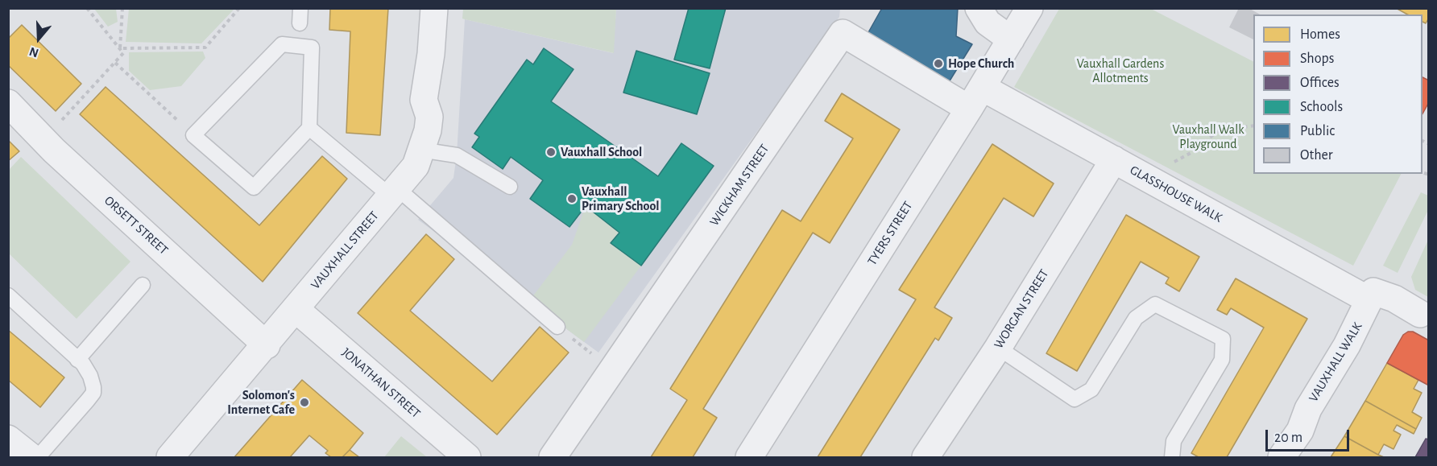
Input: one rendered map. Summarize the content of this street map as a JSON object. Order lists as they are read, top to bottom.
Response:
{
  "streets": {
    "street": [
      "WICKHAM STREET",
      "GLASSHOUSE WALK",
      "ORSETT STREET",
      "TYERS STREET",
      "VAUXHALL STREET",
      "WORGAN STREET",
      "VAUXHALL WALK",
      "JONATHAN STREET"
    ]
  },
  "crossings": [
    ["WICKHAM STREET", "GLASSHOUSE WALK"],
    ["WICKHAM STREET", "TYERS STREET"],
    ["GLASSHOUSE WALK", "TYERS STREET"],
    ["GLASSHOUSE WALK", "WORGAN STREET"],
    ["GLASSHOUSE WALK", "VAUXHALL WALK"],
    ["ORSETT STREET", "VAUXHALL STREET"],
    ["VAUXHALL STREET", "JONATHAN STREET"]
  ],
  "parks": ["Vauxhall Gardens Allotments", "Vauxhall Walk Playground"],
  "places": [
    "Hope Church",
    "Vauxhall School",
    "Vauxhall Primary School",
    "Solomon's Internet Cafe"
  ],
  "legend": [
    "Homes",
    "Shops",
    "Offices",
    "Schools",
    "Public",
    "Other"
  ],
  "scale_bar": "20 m",
  "north": "bottom"
}
